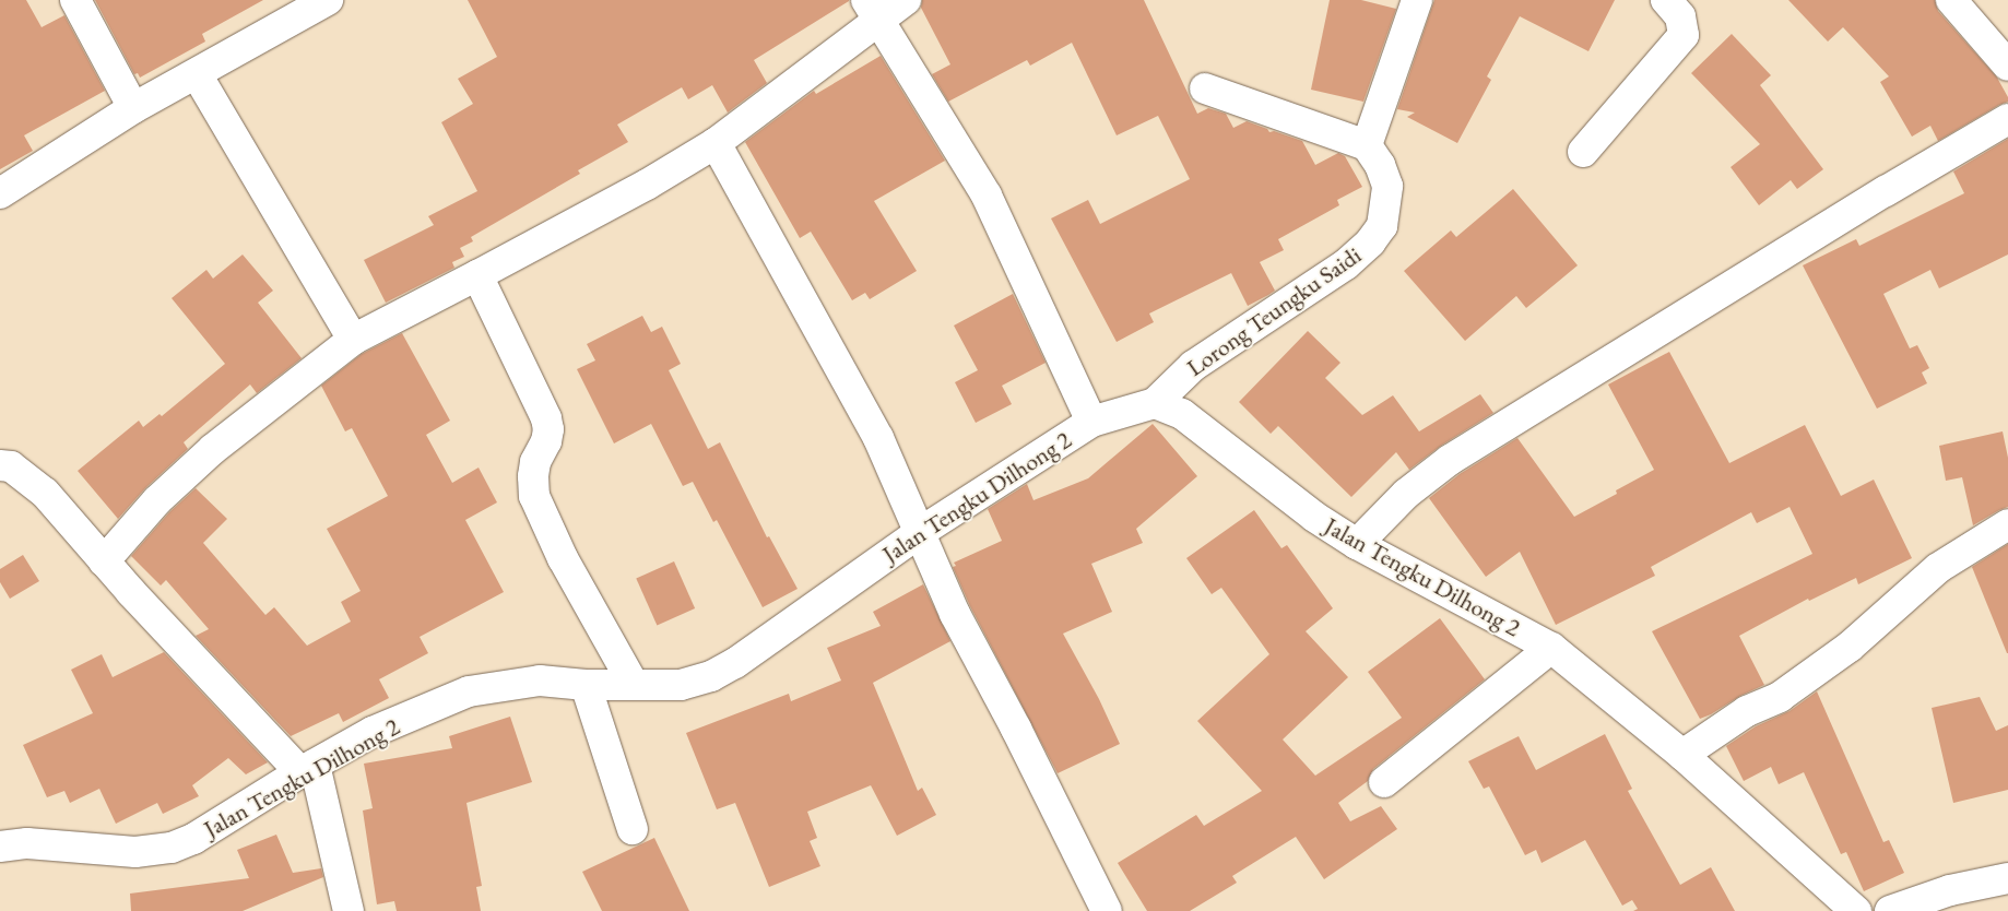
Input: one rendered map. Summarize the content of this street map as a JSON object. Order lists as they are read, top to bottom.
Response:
{
  "streets": {
    "street": ["Lorong Teungku Saidi", "Jalan Tengku Dilhong 2"]
  },
  "crossings": [
    ["Lorong Teungku Saidi", "Jalan Tengku Dilhong 2"]
  ]
}
